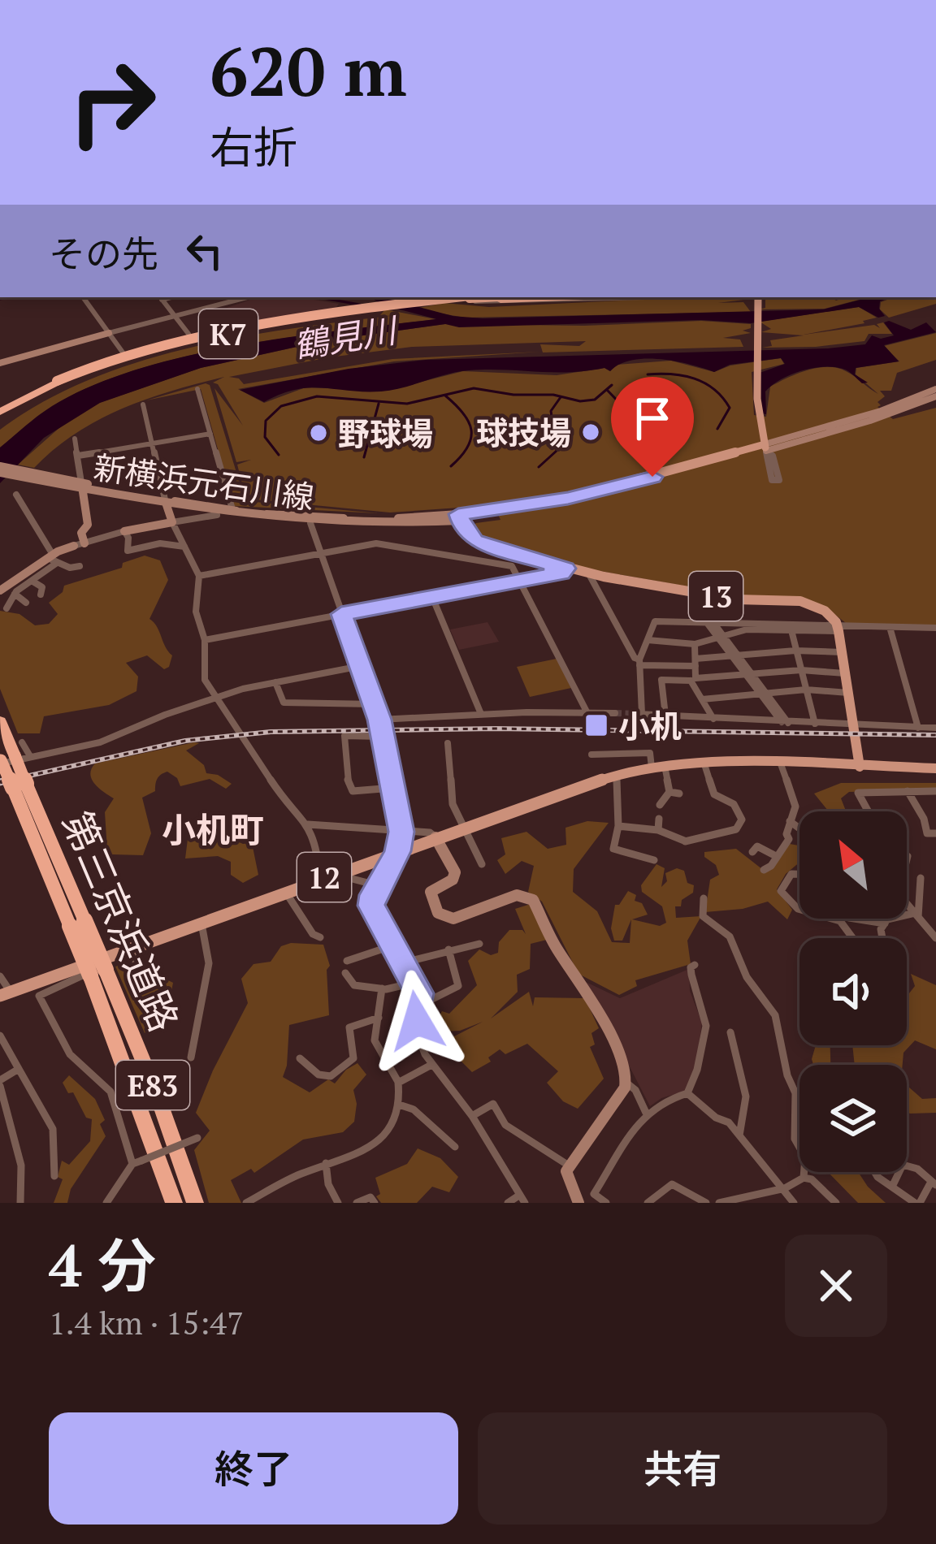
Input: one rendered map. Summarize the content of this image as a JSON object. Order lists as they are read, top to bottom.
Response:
{
  "streets": {
    "highway": ["K7", "第三京浜道路", "E83"],
    "main road": ["13", "12"],
    "street": ["新横浜元石川線"]
  },
  "crossings": [
    ["新横浜元石川線", "13"],
    ["12", "第三京浜道路"]
  ],
  "districts": ["小机町"],
  "water": ["鶴見川"],
  "places": {
    "other": ["球技場", "野球場"],
    "transit": ["小机"]
  },
  "north": "top left",
  "page": {
    "turn": ["620 m", "右折"],
    "then": "その先",
    "heading": ["4 分", "1.4 km · 15:47"],
    "buttons": ["終了", "共有"]
  }
}
